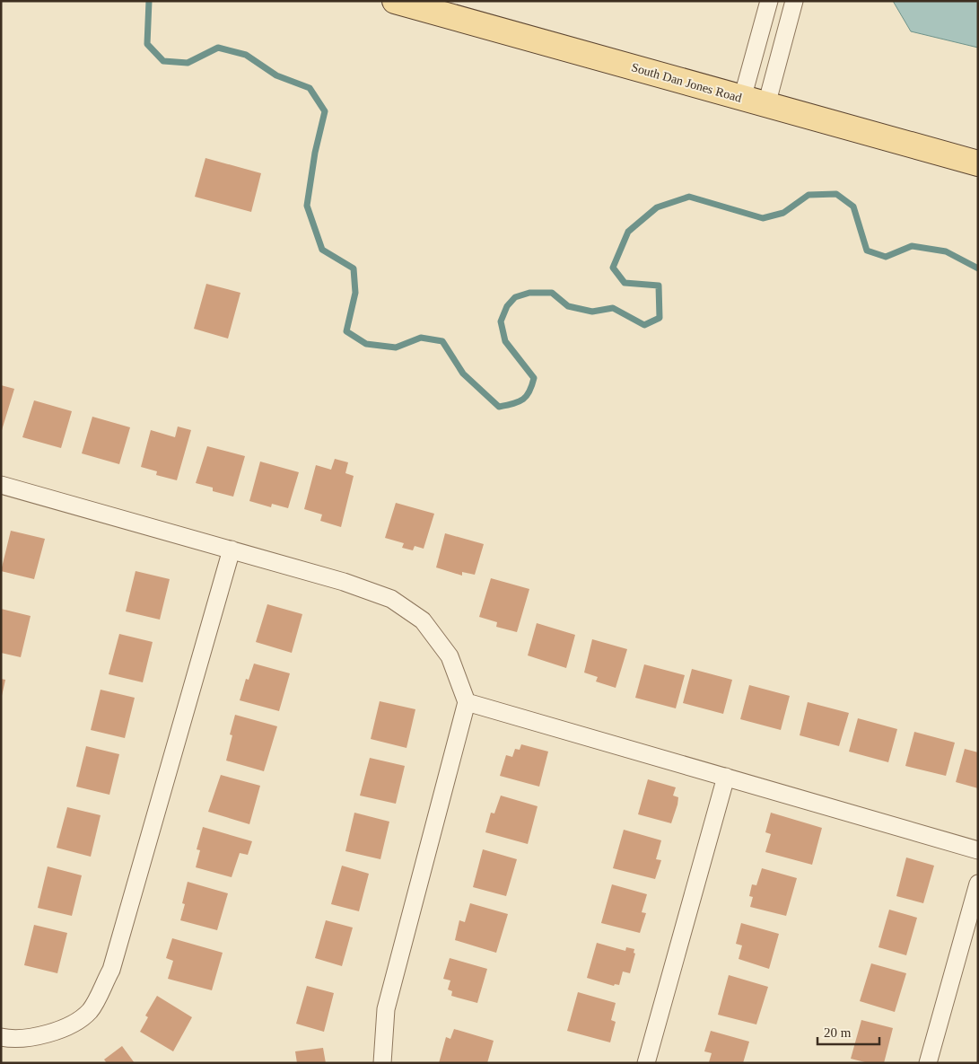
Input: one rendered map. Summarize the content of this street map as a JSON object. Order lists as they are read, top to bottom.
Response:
{
  "streets": {
    "main road": ["South Dan Jones Road"]
  },
  "scale_bar": "20 m"
}
